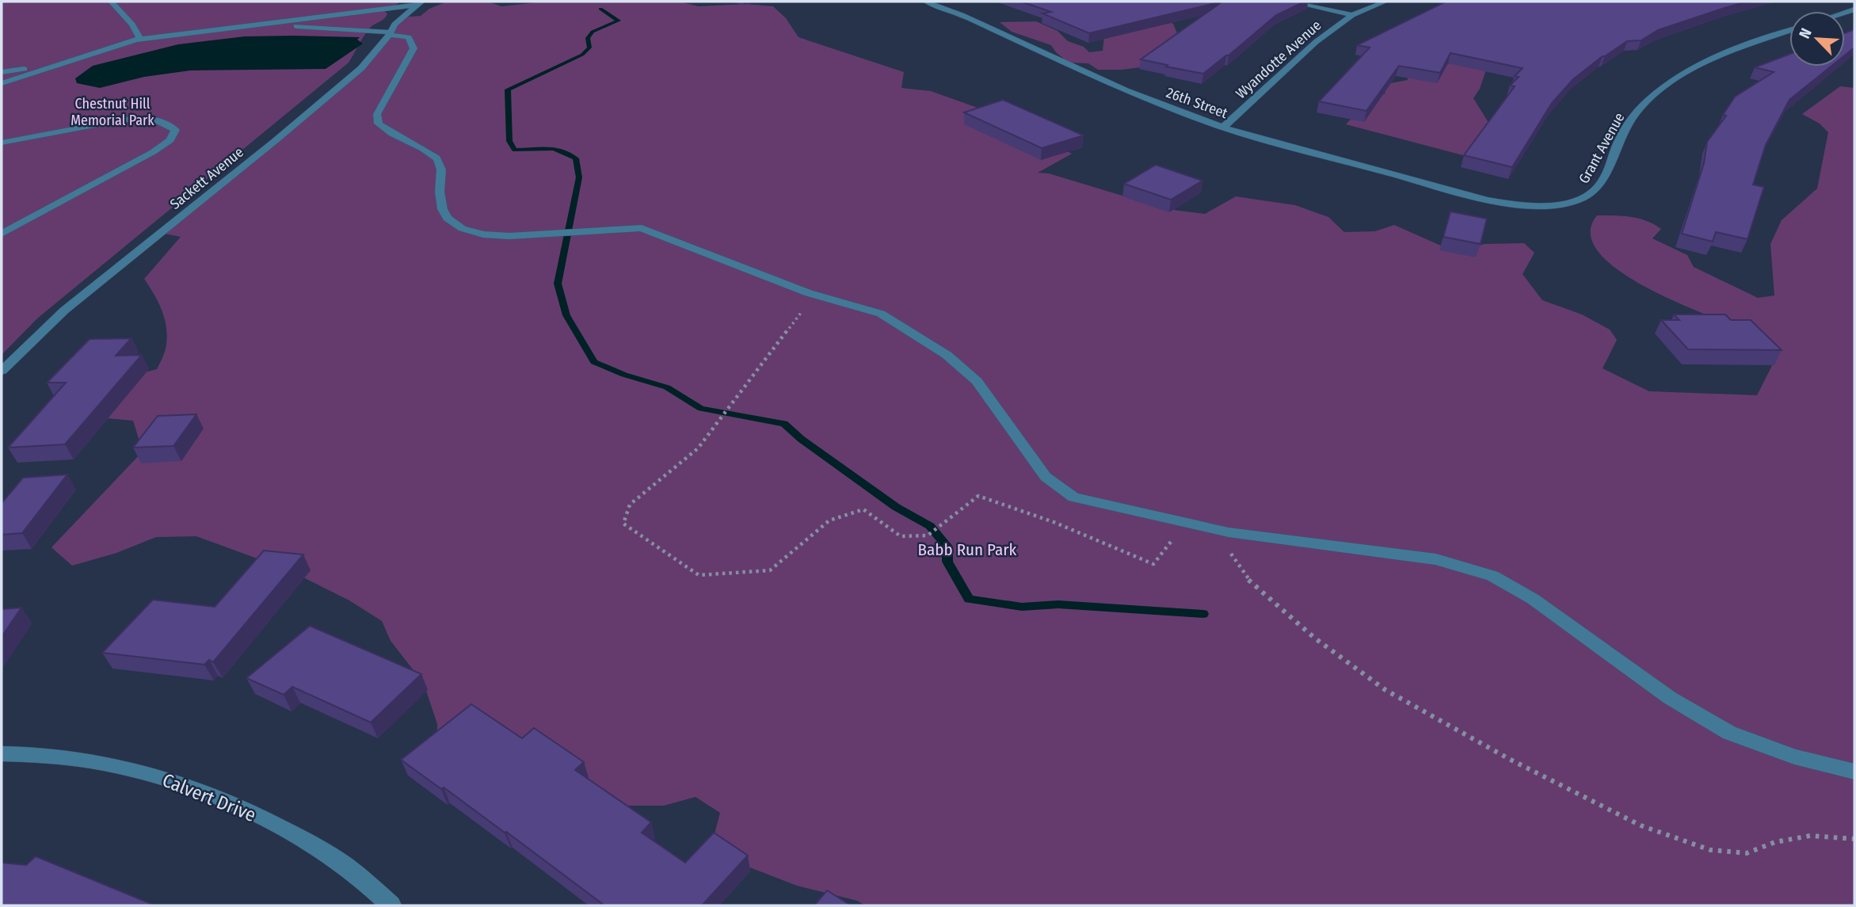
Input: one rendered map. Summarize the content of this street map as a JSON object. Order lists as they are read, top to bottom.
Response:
{
  "streets": {
    "street": [
      "Wyandotte Avenue",
      "26th Street",
      "Grant Avenue",
      "Sackett Avenue",
      "Calvert Drive"
    ]
  },
  "crossings": [
    ["Wyandotte Avenue", "26th Street"],
    ["26th Street", "Grant Avenue"]
  ],
  "parks": ["Chestnut Hill Memorial Park", "Babb Run Park"],
  "north": "top left"
}
